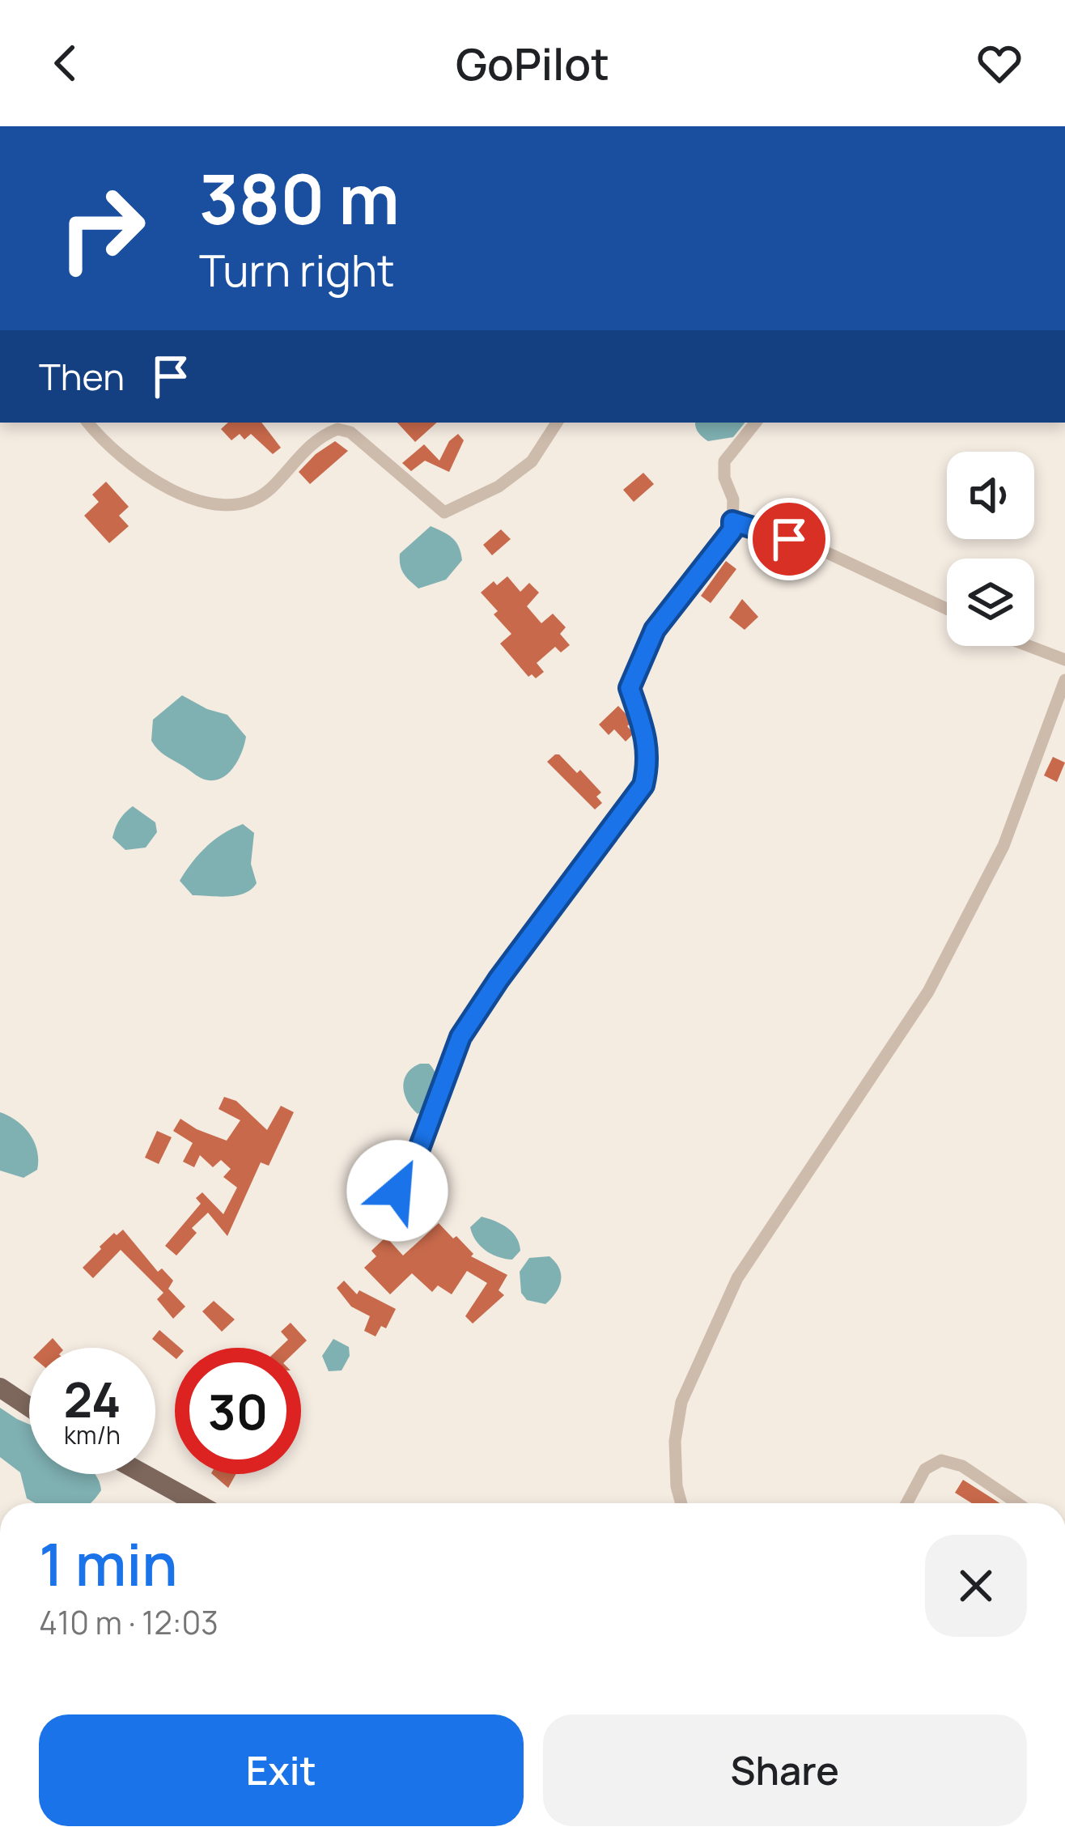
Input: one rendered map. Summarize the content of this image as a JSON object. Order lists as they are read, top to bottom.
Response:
{
  "page": {
    "header": "GoPilot",
    "turn": ["380 m", "Turn right"],
    "then": "Then",
    "speed": "24 km/h",
    "limit": "30",
    "heading": ["1 min", "410 m · 12:03"],
    "buttons": ["Exit", "Share"]
  }
}
